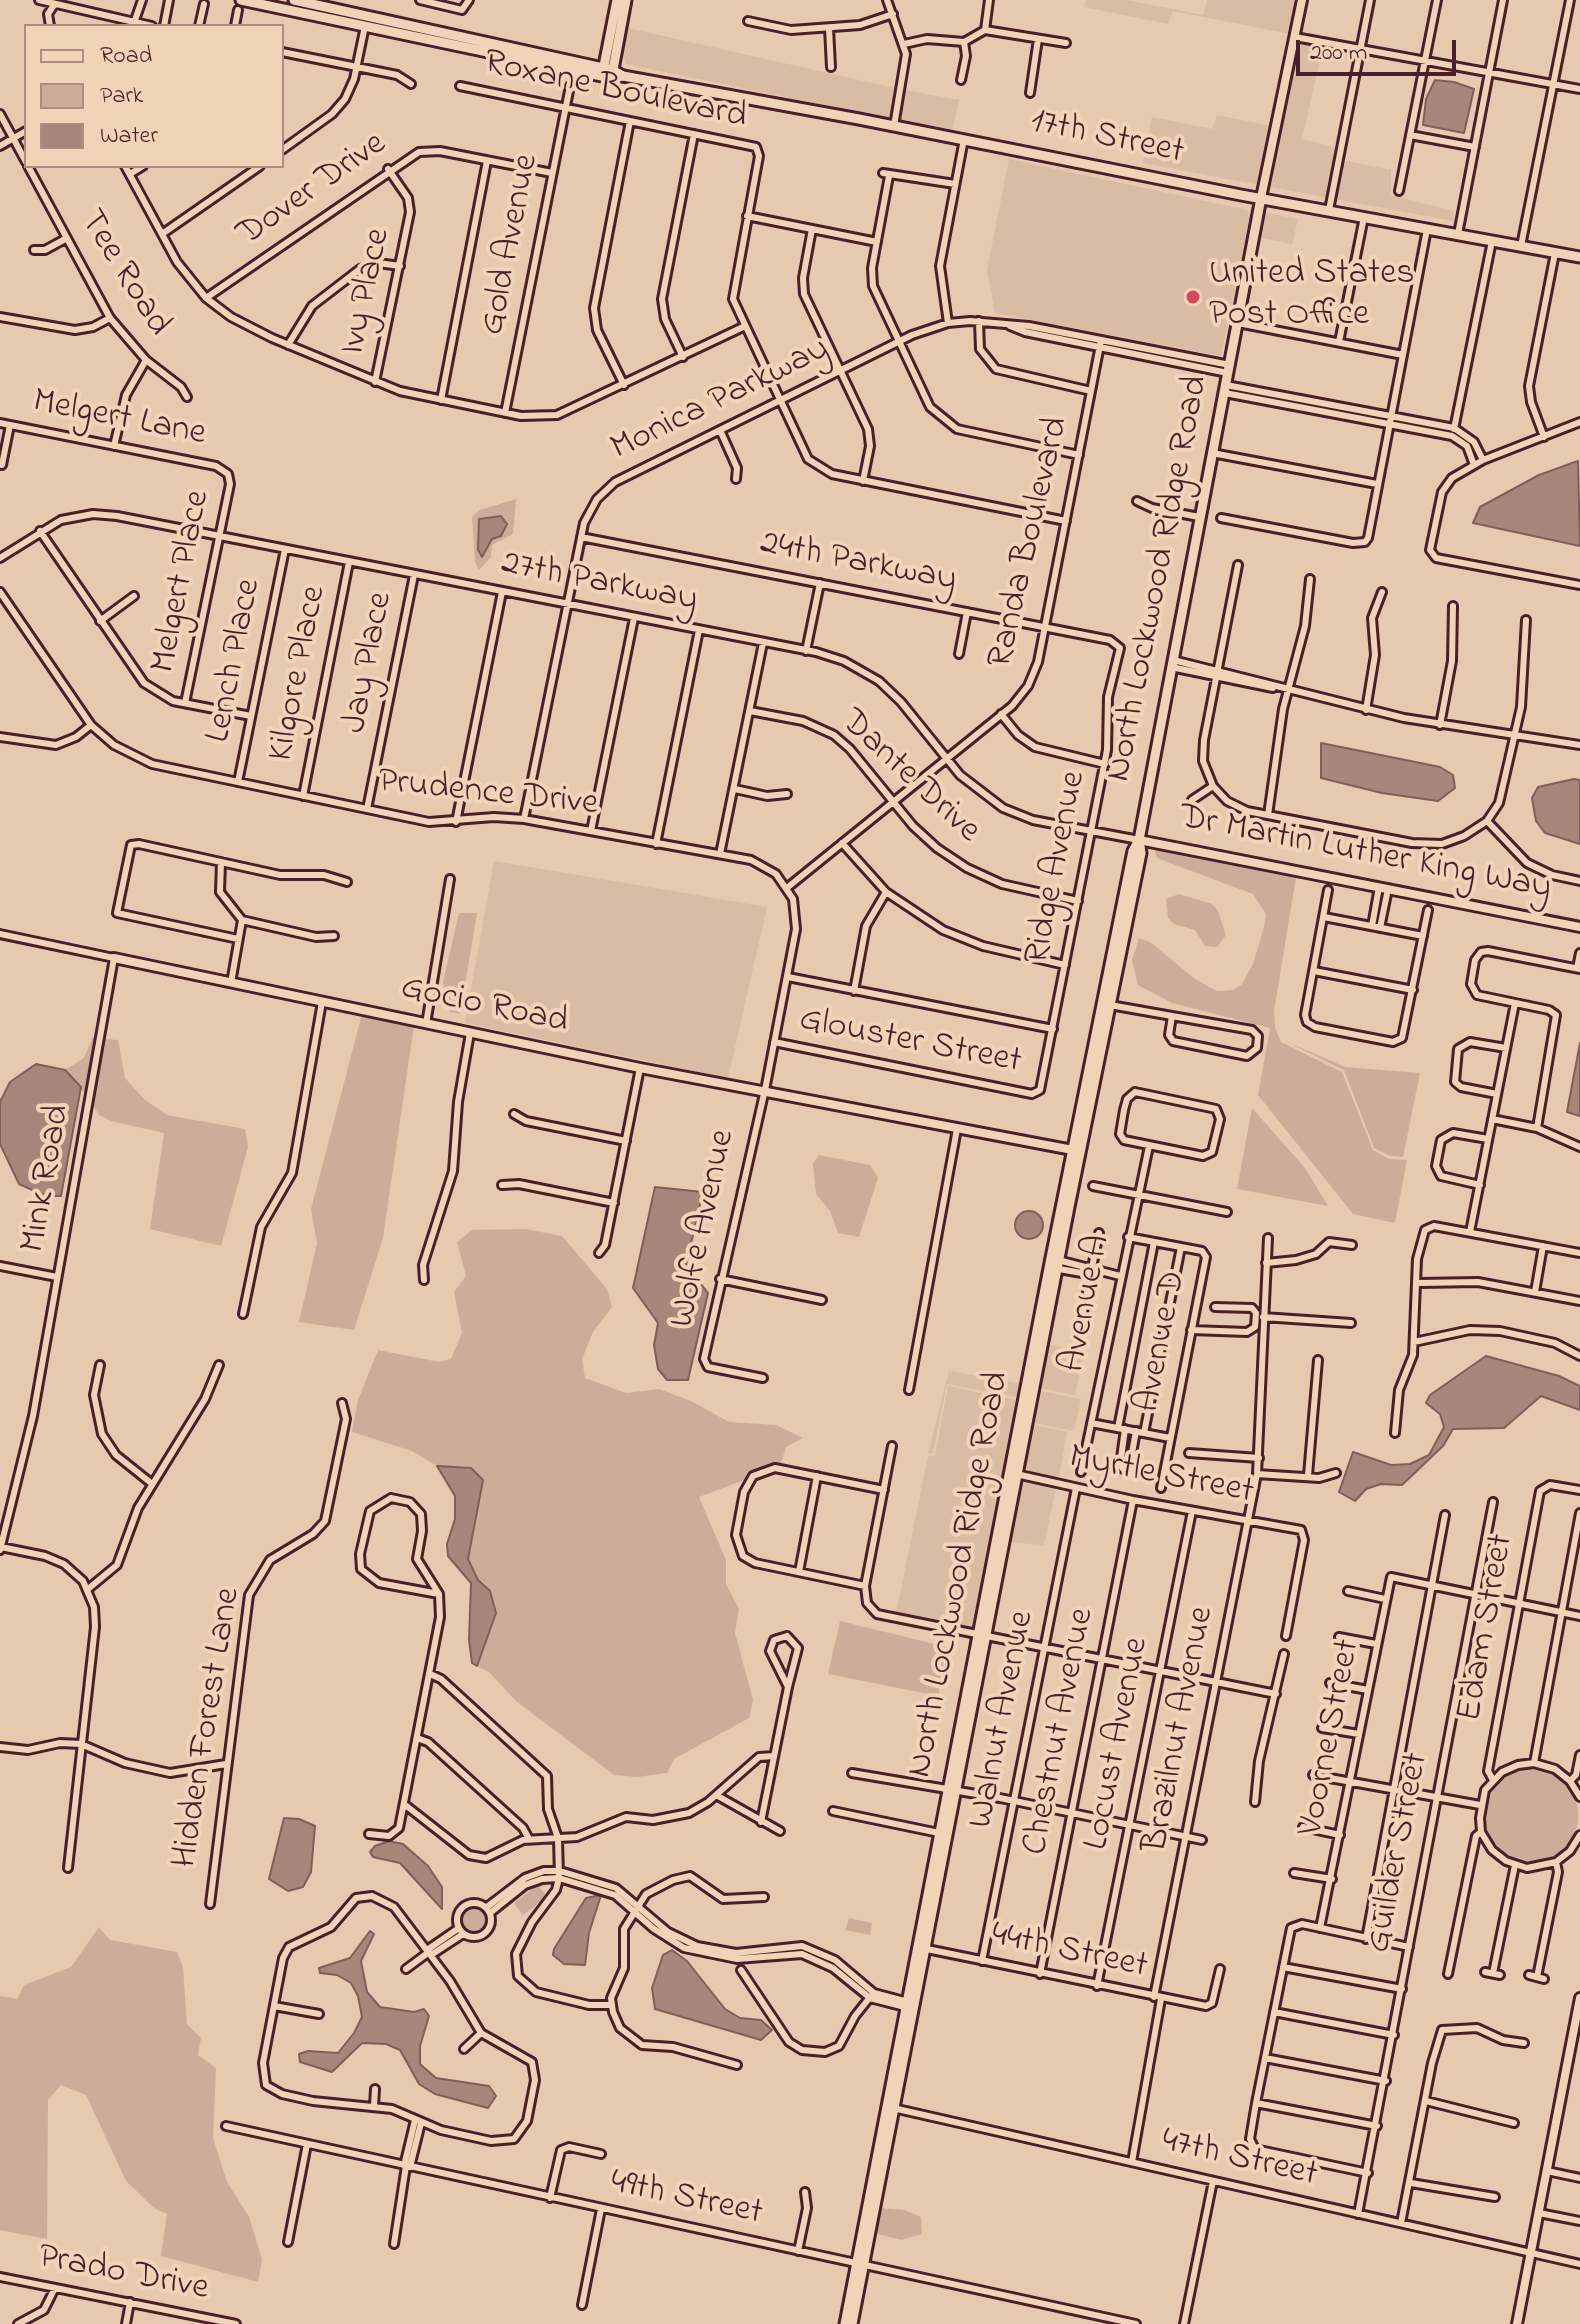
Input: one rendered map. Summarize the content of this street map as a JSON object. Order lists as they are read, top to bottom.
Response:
{
  "streets": {
    "main road": ["17th Street", "North Lockwood Ridge Road"],
    "street": [
      "Roxane Boulevard",
      "Dover Drive",
      "Gold Avenue",
      "Tee Road",
      "Ivy Place",
      "Monica Parkway",
      "Melgert Lane",
      "Randa Boulevard",
      "24th Parkway",
      "Melgert Place",
      "27th Parkway",
      "Lench Place",
      "Jay Place",
      "Kilgore Place",
      "Dante Drive",
      "Prudence Drive",
      "Dr Martin Luther King Way",
      "Ridge Avenue",
      "Gocio Road",
      "Glouster Street",
      "Mink Road",
      "Wolfe Avenue",
      "Avenue A",
      "Avenue D",
      "Myrtle Street",
      "Edam Street",
      "Walnut Avenue",
      "Hidden Forest Lane",
      "Brazilnut Avenue",
      "Chestnut Avenue",
      "Voorne Street",
      "Locust Avenue",
      "Guilder Street",
      "44th Street",
      "47th Street",
      "49th Street",
      "Prado Drive"
    ]
  },
  "crossings": [
    ["Roxane Boulevard", "Gold Avenue"],
    ["17th Street", "North Lockwood Ridge Road"],
    ["Dover Drive", "Gold Avenue"],
    ["Dover Drive", "Ivy Place"],
    ["Monica Parkway", "Randa Boulevard"],
    ["Monica Parkway", "24th Parkway"],
    ["Monica Parkway", "North Lockwood Ridge Road"],
    ["Monica Parkway", "27th Parkway"],
    ["Monica Parkway", "Prudence Drive"],
    ["Melgert Lane", "Melgert Place"],
    ["Randa Boulevard", "24th Parkway"],
    ["Randa Boulevard", "27th Parkway"],
    ["Randa Boulevard", "Dante Drive"],
    ["Randa Boulevard", "Prudence Drive"],
    ["24th Parkway", "Ridge Avenue"],
    ["North Lockwood Ridge Road", "27th Parkway"],
    ["North Lockwood Ridge Road", "Dr Martin Luther King Way"],
    ["North Lockwood Ridge Road", "Gocio Road"],
    ["North Lockwood Ridge Road", "Myrtle Street"],
    ["North Lockwood Ridge Road", "44th Street"],
    ["North Lockwood Ridge Road", "47th Street"],
    ["North Lockwood Ridge Road", "49th Street"],
    ["Melgert Place", "27th Parkway"],
    ["27th Parkway", "Lench Place"],
    ["27th Parkway", "Jay Place"],
    ["27th Parkway", "Kilgore Place"],
    ["27th Parkway", "Dr Martin Luther King Way"],
    ["27th Parkway", "Ridge Avenue"],
    ["Lench Place", "Prudence Drive"],
    ["Jay Place", "Prudence Drive"],
    ["Kilgore Place", "Prudence Drive"],
    ["Dante Drive", "Ridge Avenue"],
    ["Ridge Avenue", "Glouster Street"],
    ["Gocio Road", "Mink Road"],
    ["Gocio Road", "Wolfe Avenue"],
    ["Myrtle Street", "Walnut Avenue"],
    ["Myrtle Street", "Brazilnut Avenue"],
    ["Myrtle Street", "Chestnut Avenue"],
    ["Myrtle Street", "Locust Avenue"],
    ["Walnut Avenue", "44th Street"],
    ["Brazilnut Avenue", "44th Street"],
    ["Brazilnut Avenue", "47th Street"],
    ["Chestnut Avenue", "44th Street"],
    ["Locust Avenue", "44th Street"],
    ["Guilder Street", "47th Street"]
  ],
  "places": ["United States Post Office"],
  "legend": ["Road", "Park", "Water"],
  "scale_bar": "200 m"
}
